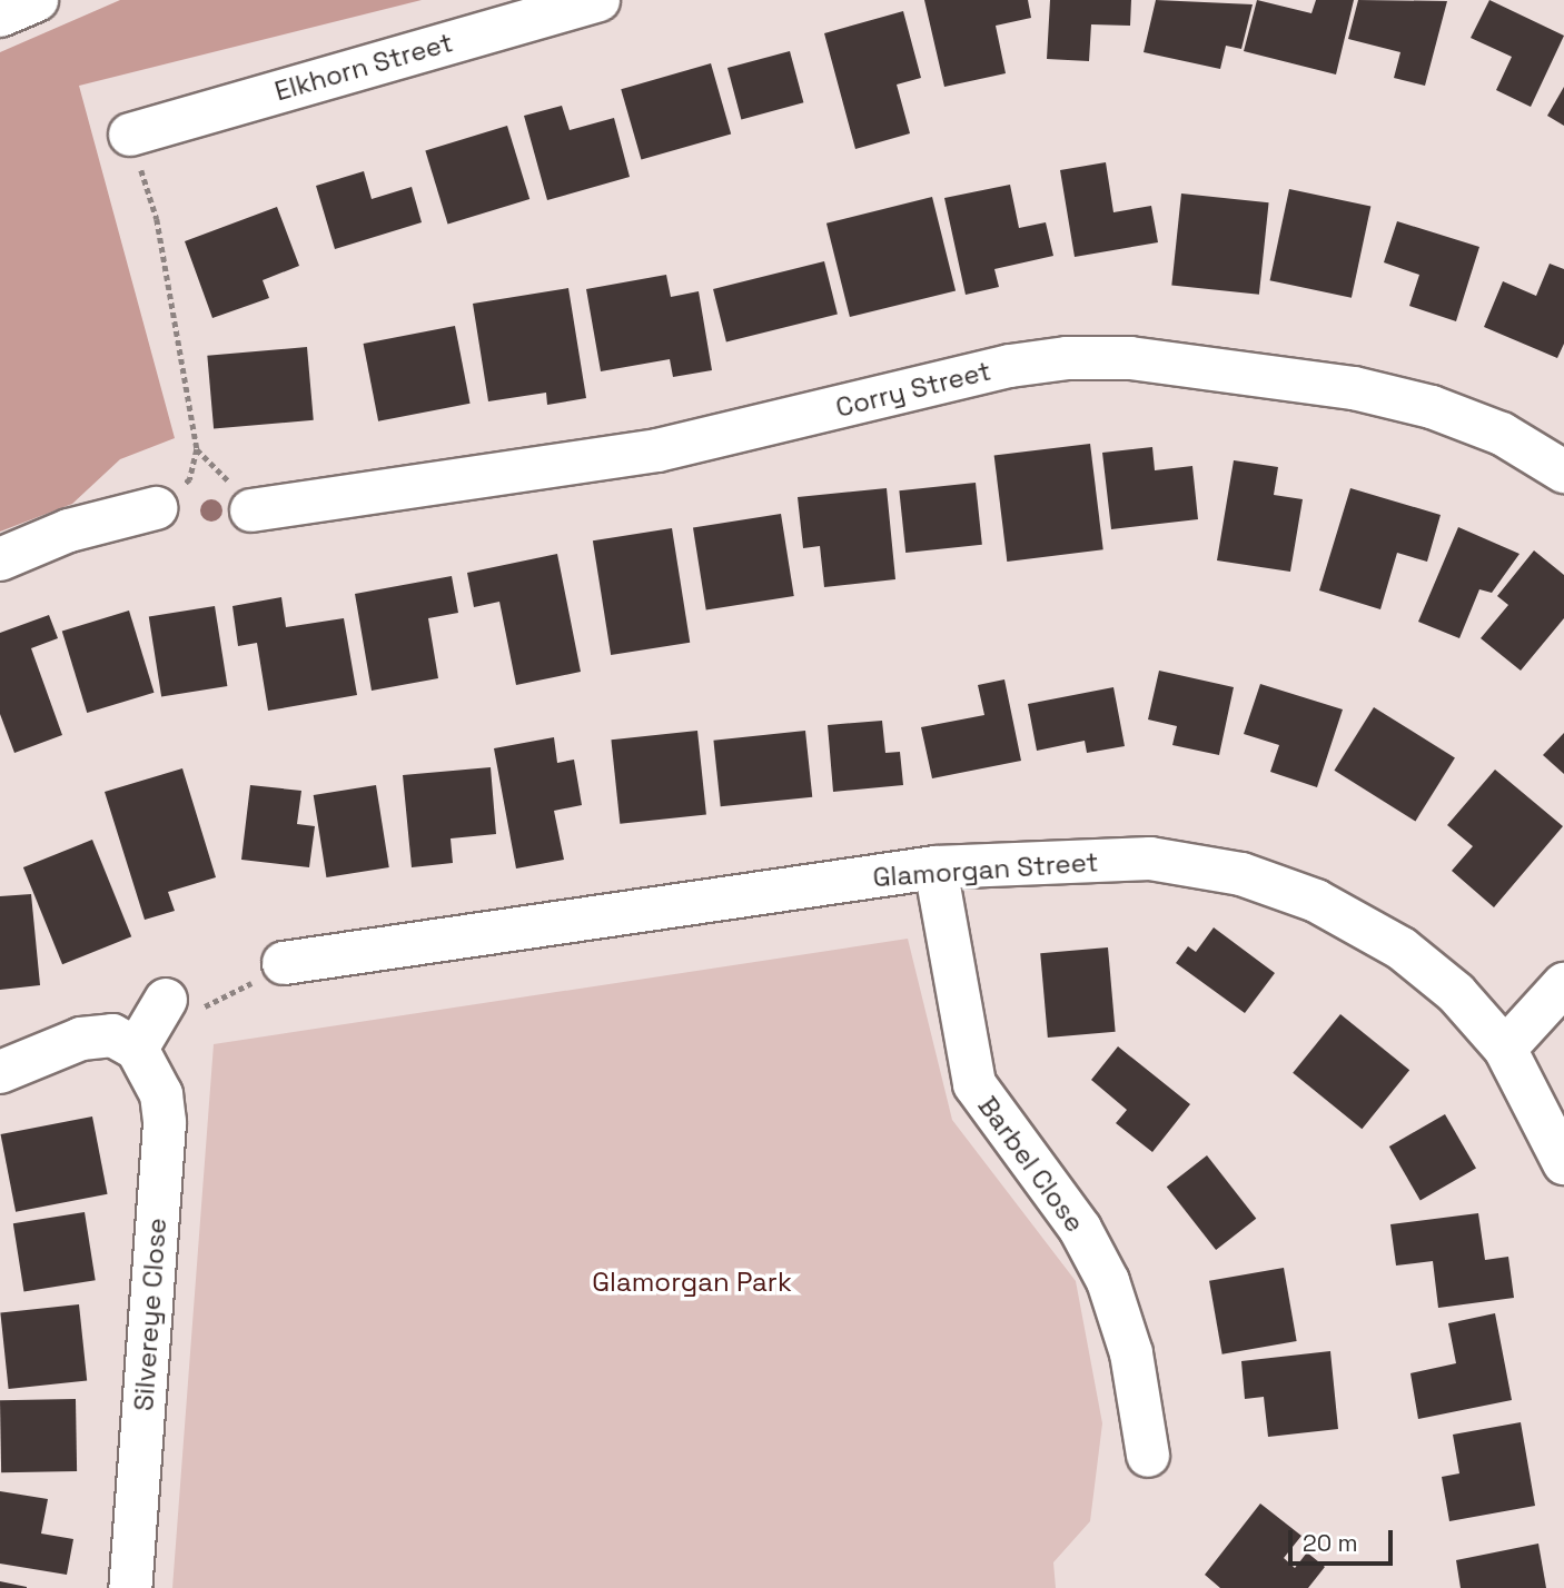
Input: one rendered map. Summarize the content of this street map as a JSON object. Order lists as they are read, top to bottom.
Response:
{
  "streets": {
    "street": [
      "Elkhorn Street",
      "Corry Street",
      "Glamorgan Street",
      "Barbel Close",
      "Silvereye Close"
    ]
  },
  "crossings": [
    ["Glamorgan Street", "Barbel Close"]
  ],
  "parks": ["Glamorgan Park"],
  "scale_bar": "20 m"
}
